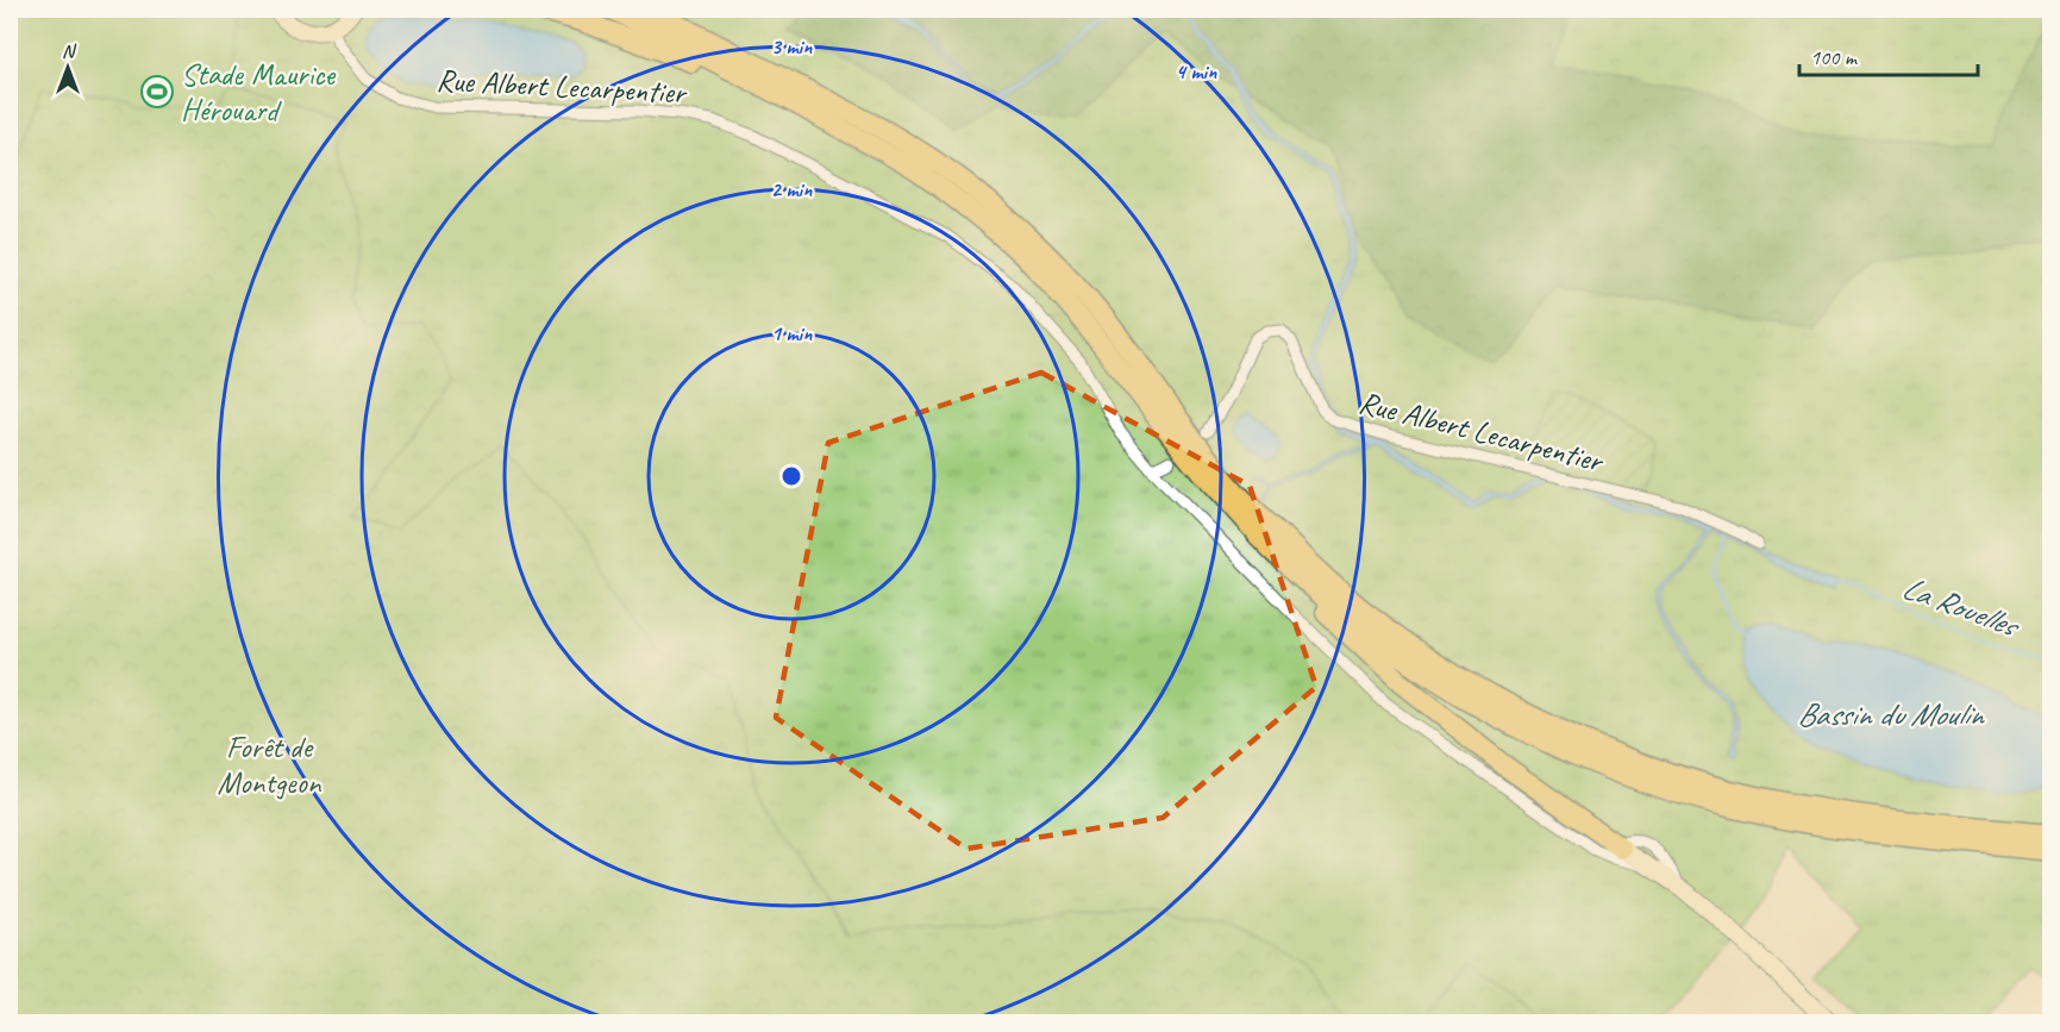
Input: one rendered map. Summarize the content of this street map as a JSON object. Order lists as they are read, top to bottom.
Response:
{
  "streets": {
    "street": ["Rue Albert Lecarpentier"]
  },
  "water": ["La Rouelles", "Bassin du Moulin"],
  "parks": ["Forêt de Montgeon"],
  "places": {
    "sports": ["Stade Maurice Hérouard"]
  },
  "scale_bar": "100 m",
  "north": "top",
  "rings": [
    "3 min",
    "4 min",
    "2 min",
    "1 min"
  ]
}
